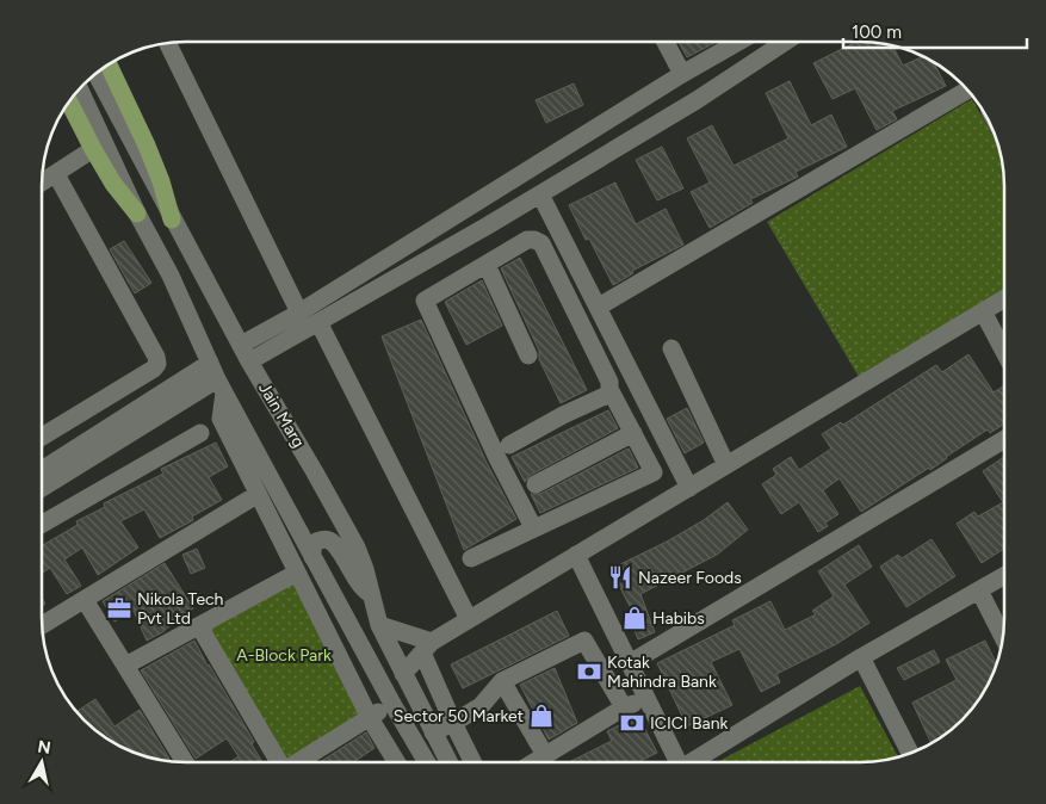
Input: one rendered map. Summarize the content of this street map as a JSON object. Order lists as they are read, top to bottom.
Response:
{
  "streets": {
    "street": ["Jain Marg"]
  },
  "parks": ["A-Block Park"],
  "places": {
    "restaurant": ["Nazeer Foods"],
    "office": ["Nikola Tech Pvt Ltd"],
    "shop": ["Habibs", "Sector 50 Market"],
    "bank": ["Kotak Mahindra Bank", "ICICI Bank"]
  },
  "scale_bar": "100 m",
  "north": "top"
}
